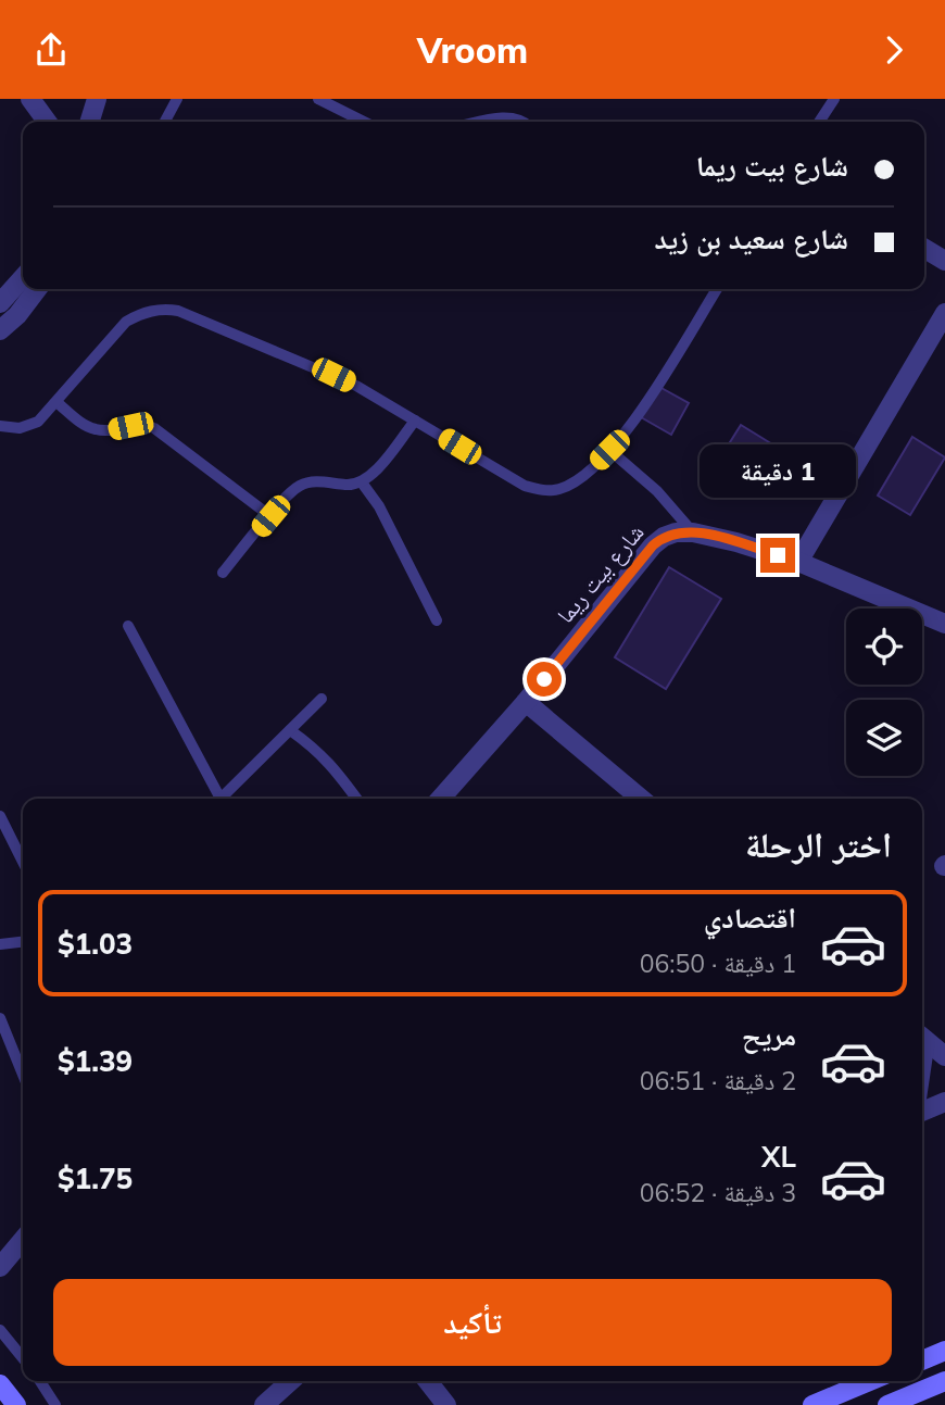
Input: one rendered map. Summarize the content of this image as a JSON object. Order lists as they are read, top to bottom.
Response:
{
  "streets": {
    "street": ["شارع بيت ريما"]
  },
  "page": {
    "header": "Vroom",
    "banner": ["شارع بيت ريما", "شارع سعيد بن زيد"],
    "bubble": "1 دقيقة",
    "heading": "اختر الرحلة",
    "list": [
      {
        "name": "اقتصادي",
        "note": "1 دقيقة · 06:50",
        "value": "$1.03"
      },
      {
        "name": "مريح",
        "note": "2 دقيقة · 06:51",
        "value": "$1.39"
      },
      {
        "name": "XL",
        "note": "3 دقيقة · 06:52",
        "value": "$1.75"
      }
    ],
    "buttons": "تأكيد"
  }
}
